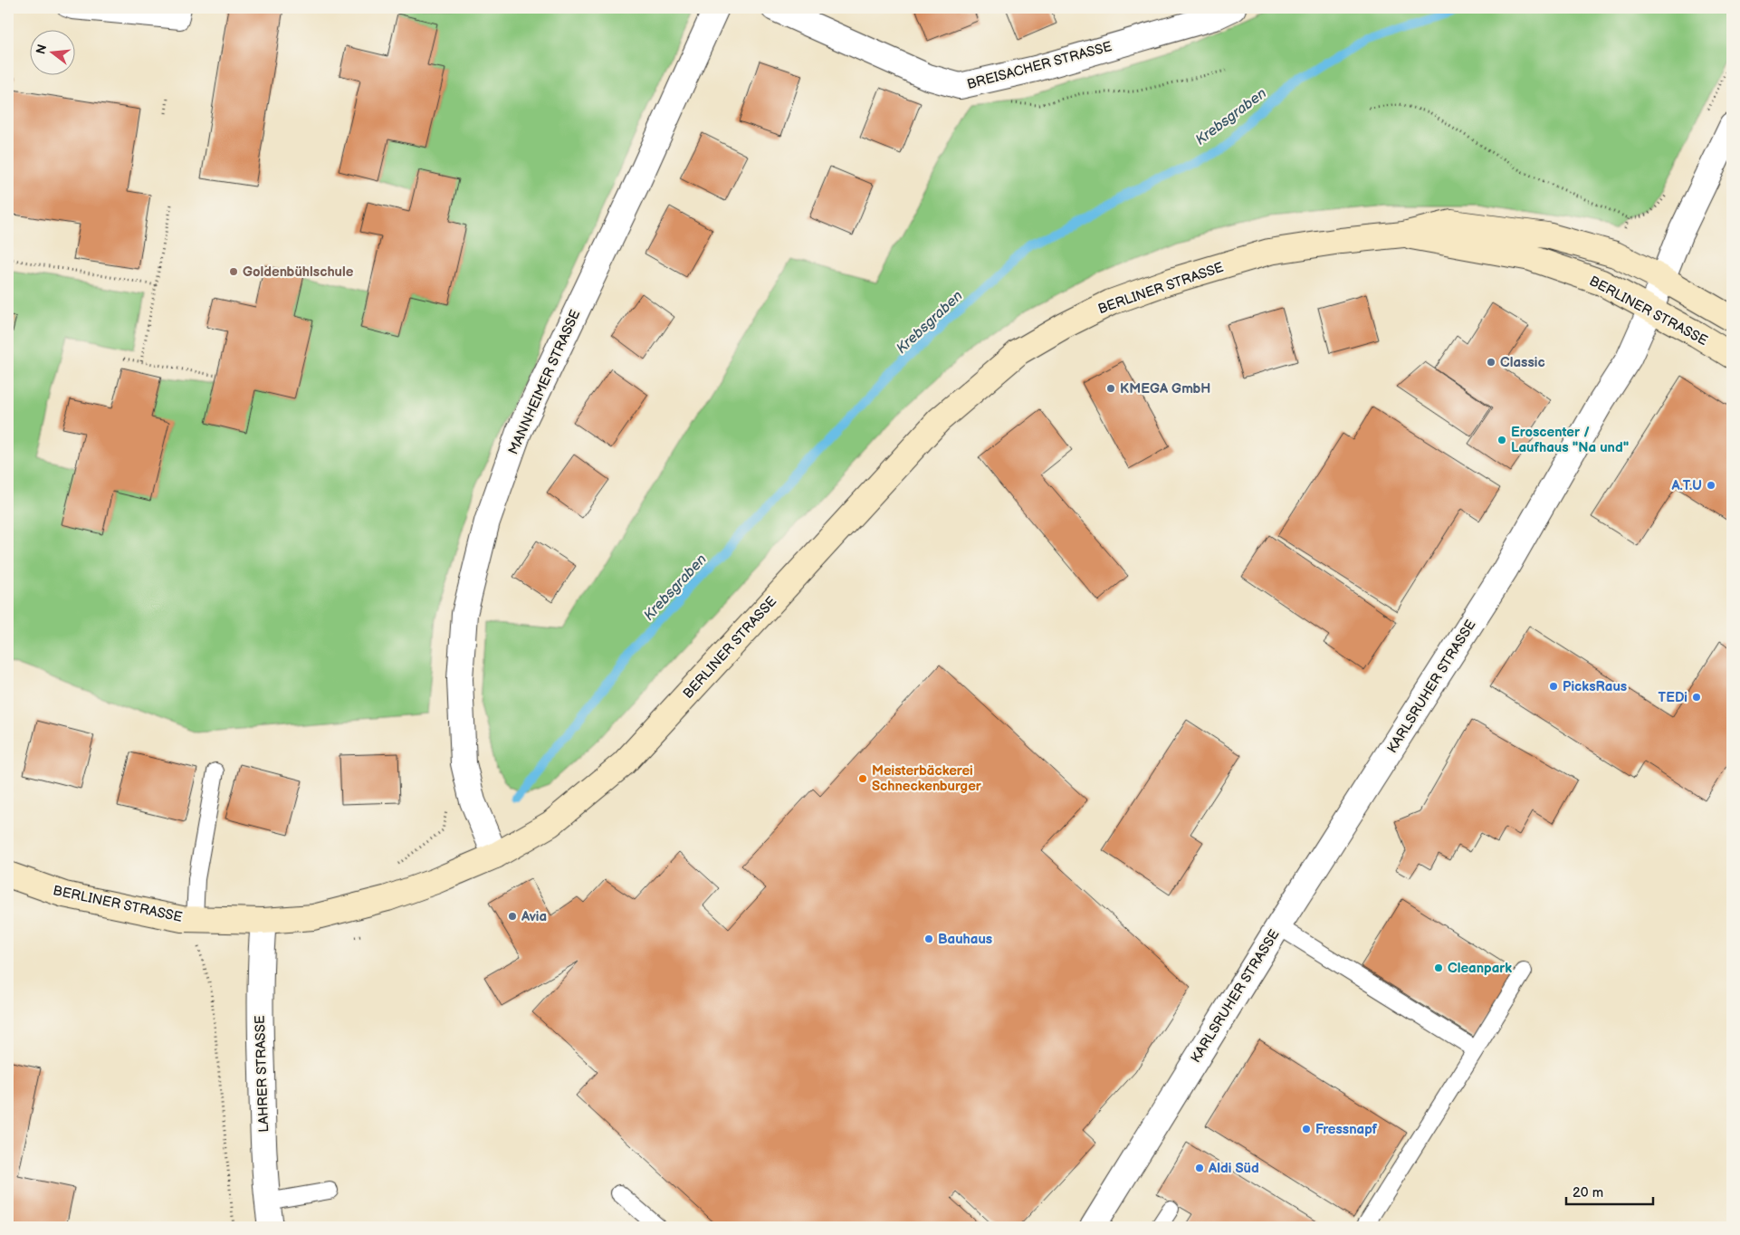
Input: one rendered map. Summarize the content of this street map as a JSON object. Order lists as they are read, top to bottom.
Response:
{
  "streets": {
    "street": [
      "BREISACHER STRASSE",
      "BERLINER STRASSE",
      "MANNHEIMER STRASSE",
      "KARLSRUHER STRASSE",
      "LAHRER STRASSE"
    ]
  },
  "crossings": [
    ["BERLINER STRASSE", "MANNHEIMER STRASSE"],
    ["BERLINER STRASSE", "KARLSRUHER STRASSE"],
    ["BERLINER STRASSE", "LAHRER STRASSE"]
  ],
  "water": ["Krebsgraben"],
  "places": [
    "Goldenbühlschule",
    "Classic",
    "KMEGA GmbH",
    "Eroscenter / Laufhaus \"Na und\"",
    "A.T.U",
    "PicksRaus",
    "TEDi",
    "Meisterbäckerei Schneckenburger",
    "Avia",
    "Bauhaus",
    "Cleanpark",
    "Fressnapf",
    "Aldi Süd"
  ],
  "scale_bar": "20 m",
  "north": "left"
}
